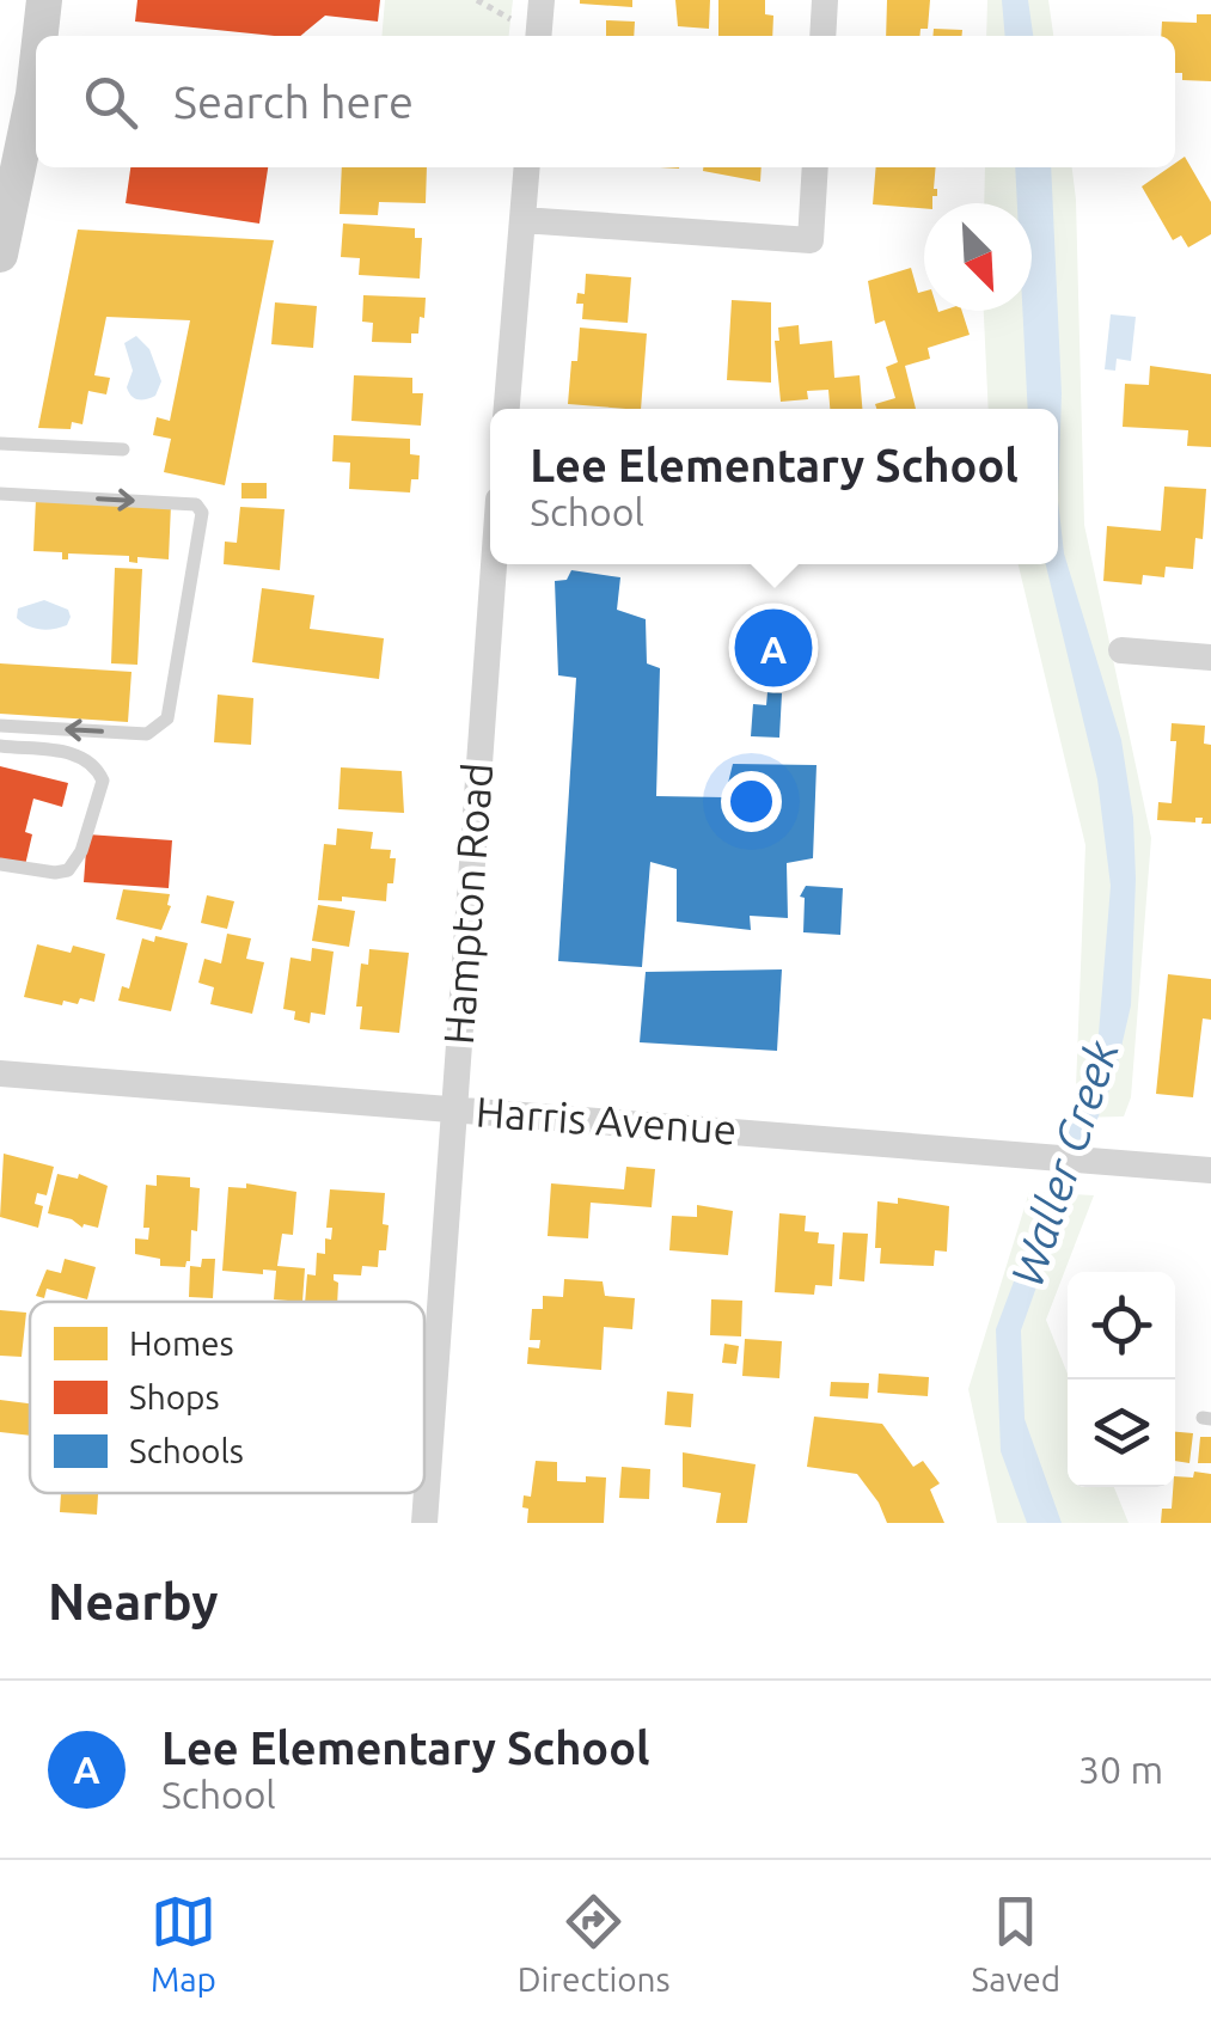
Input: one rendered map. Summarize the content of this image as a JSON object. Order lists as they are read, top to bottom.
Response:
{
  "streets": {
    "street": ["Hampton Road", "Harris Avenue"]
  },
  "crossings": [
    ["Hampton Road", "Harris Avenue"]
  ],
  "water": ["Waller Creek"],
  "legend": ["Homes", "Shops", "Schools"],
  "north": "bottom right",
  "page": {
    "search": "Search here",
    "popup": ["Lee Elementary School", "School"],
    "pins": "A",
    "heading": "Nearby",
    "list": [
      {
        "mark": "A",
        "name": "Lee Elementary School",
        "note": "School",
        "value": "30 m"
      }
    ],
    "nav": ["Map", "Directions", "Saved"]
  }
}
